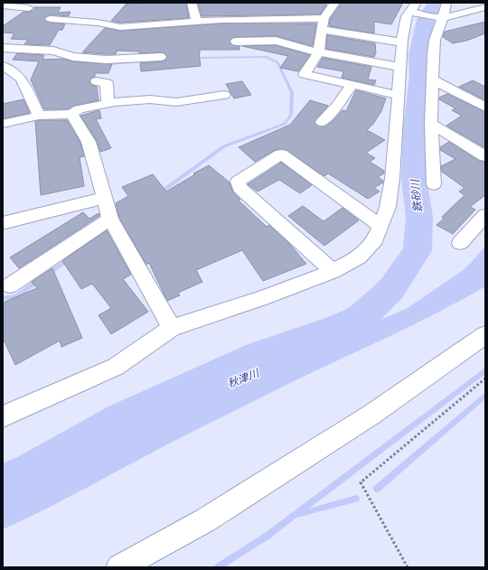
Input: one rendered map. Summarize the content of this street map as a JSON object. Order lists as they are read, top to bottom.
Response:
{
  "water": ["鉄砂川", "秋津川"]
}
